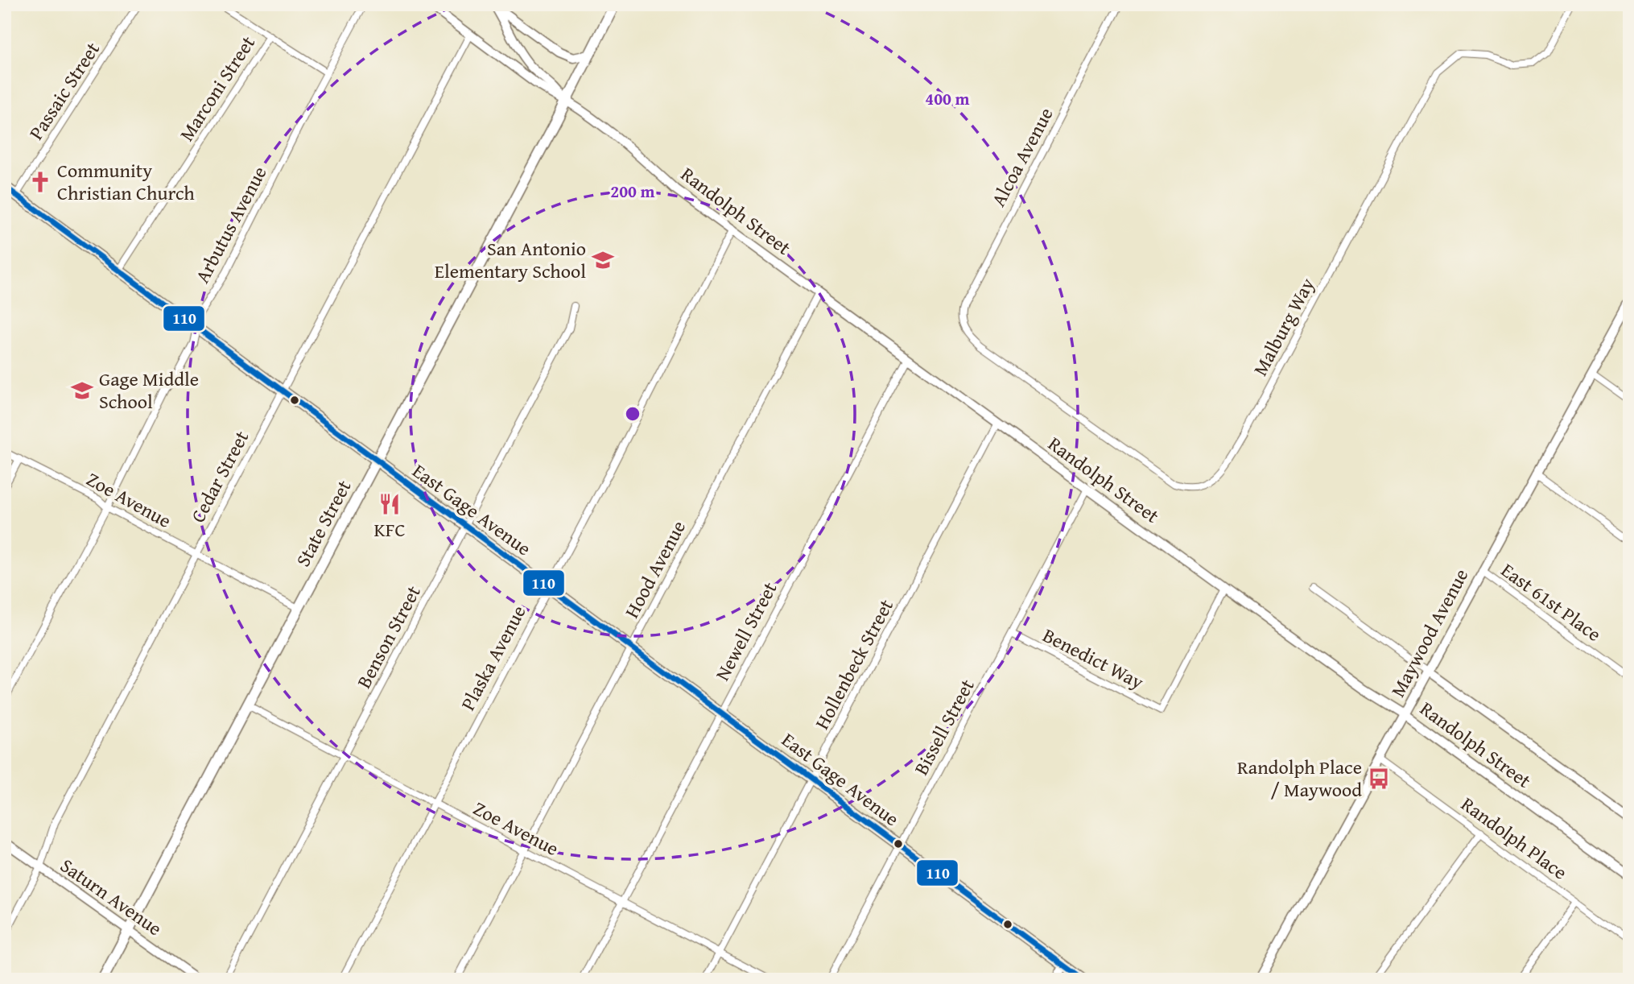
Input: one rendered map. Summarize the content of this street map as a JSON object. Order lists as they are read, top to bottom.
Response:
{
  "streets": {
    "main road": ["East Gage Avenue", "State Street"],
    "street": [
      "Marconi Street",
      "Passaic Street",
      "Alcoa Avenue",
      "Randolph Street",
      "Arbutus Avenue",
      "Malburg Way",
      "Cedar Street",
      "Zoe Avenue",
      "Hood Avenue",
      "East 61st Place",
      "Newell Street",
      "Maywood Avenue",
      "Benson Street",
      "Plaska Avenue",
      "Benedict Way",
      "Hollenbeck Street",
      "Bissell Street",
      "Randolph Place",
      "Saturn Avenue"
    ]
  },
  "crossings": [
    ["Marconi Street", "East Gage Avenue"],
    ["Passaic Street", "East Gage Avenue"],
    ["Alcoa Avenue", "Malburg Way"],
    ["Randolph Street", "Cedar Street"],
    ["Randolph Street", "State Street"],
    ["Randolph Street", "Hood Avenue"],
    ["Randolph Street", "Newell Street"],
    ["Randolph Street", "Maywood Avenue"],
    ["Randolph Street", "Plaska Avenue"],
    ["Randolph Street", "Benedict Way"],
    ["Randolph Street", "Hollenbeck Street"],
    ["Randolph Street", "Bissell Street"],
    ["Arbutus Avenue", "Zoe Avenue"],
    ["Arbutus Avenue", "East Gage Avenue"],
    ["Cedar Street", "Zoe Avenue"],
    ["Cedar Street", "East Gage Avenue"],
    ["Cedar Street", "Saturn Avenue"],
    ["Zoe Avenue", "State Street"],
    ["Zoe Avenue", "Hood Avenue"],
    ["Zoe Avenue", "Newell Street"],
    ["Zoe Avenue", "Benson Street"],
    ["Zoe Avenue", "Plaska Avenue"],
    ["Zoe Avenue", "Hollenbeck Street"],
    ["East Gage Avenue", "State Street"],
    ["East Gage Avenue", "Hood Avenue"],
    ["East Gage Avenue", "Newell Street"],
    ["East Gage Avenue", "Benson Street"],
    ["East Gage Avenue", "Plaska Avenue"],
    ["East Gage Avenue", "Hollenbeck Street"],
    ["East Gage Avenue", "Bissell Street"],
    ["State Street", "Saturn Avenue"],
    ["East 61st Place", "Maywood Avenue"],
    ["Maywood Avenue", "Randolph Place"],
    ["Benedict Way", "Bissell Street"]
  ],
  "places": {
    "church": ["Community Christian Church"],
    "school or university": ["San Antonio Elementary School", "Gage Middle School"],
    "restaurant": ["KFC"],
    "bus stop": ["Randolph Place / Maywood"]
  },
  "lines": ["transit line 110"],
  "rings": ["400 m", "200 m"]
}
